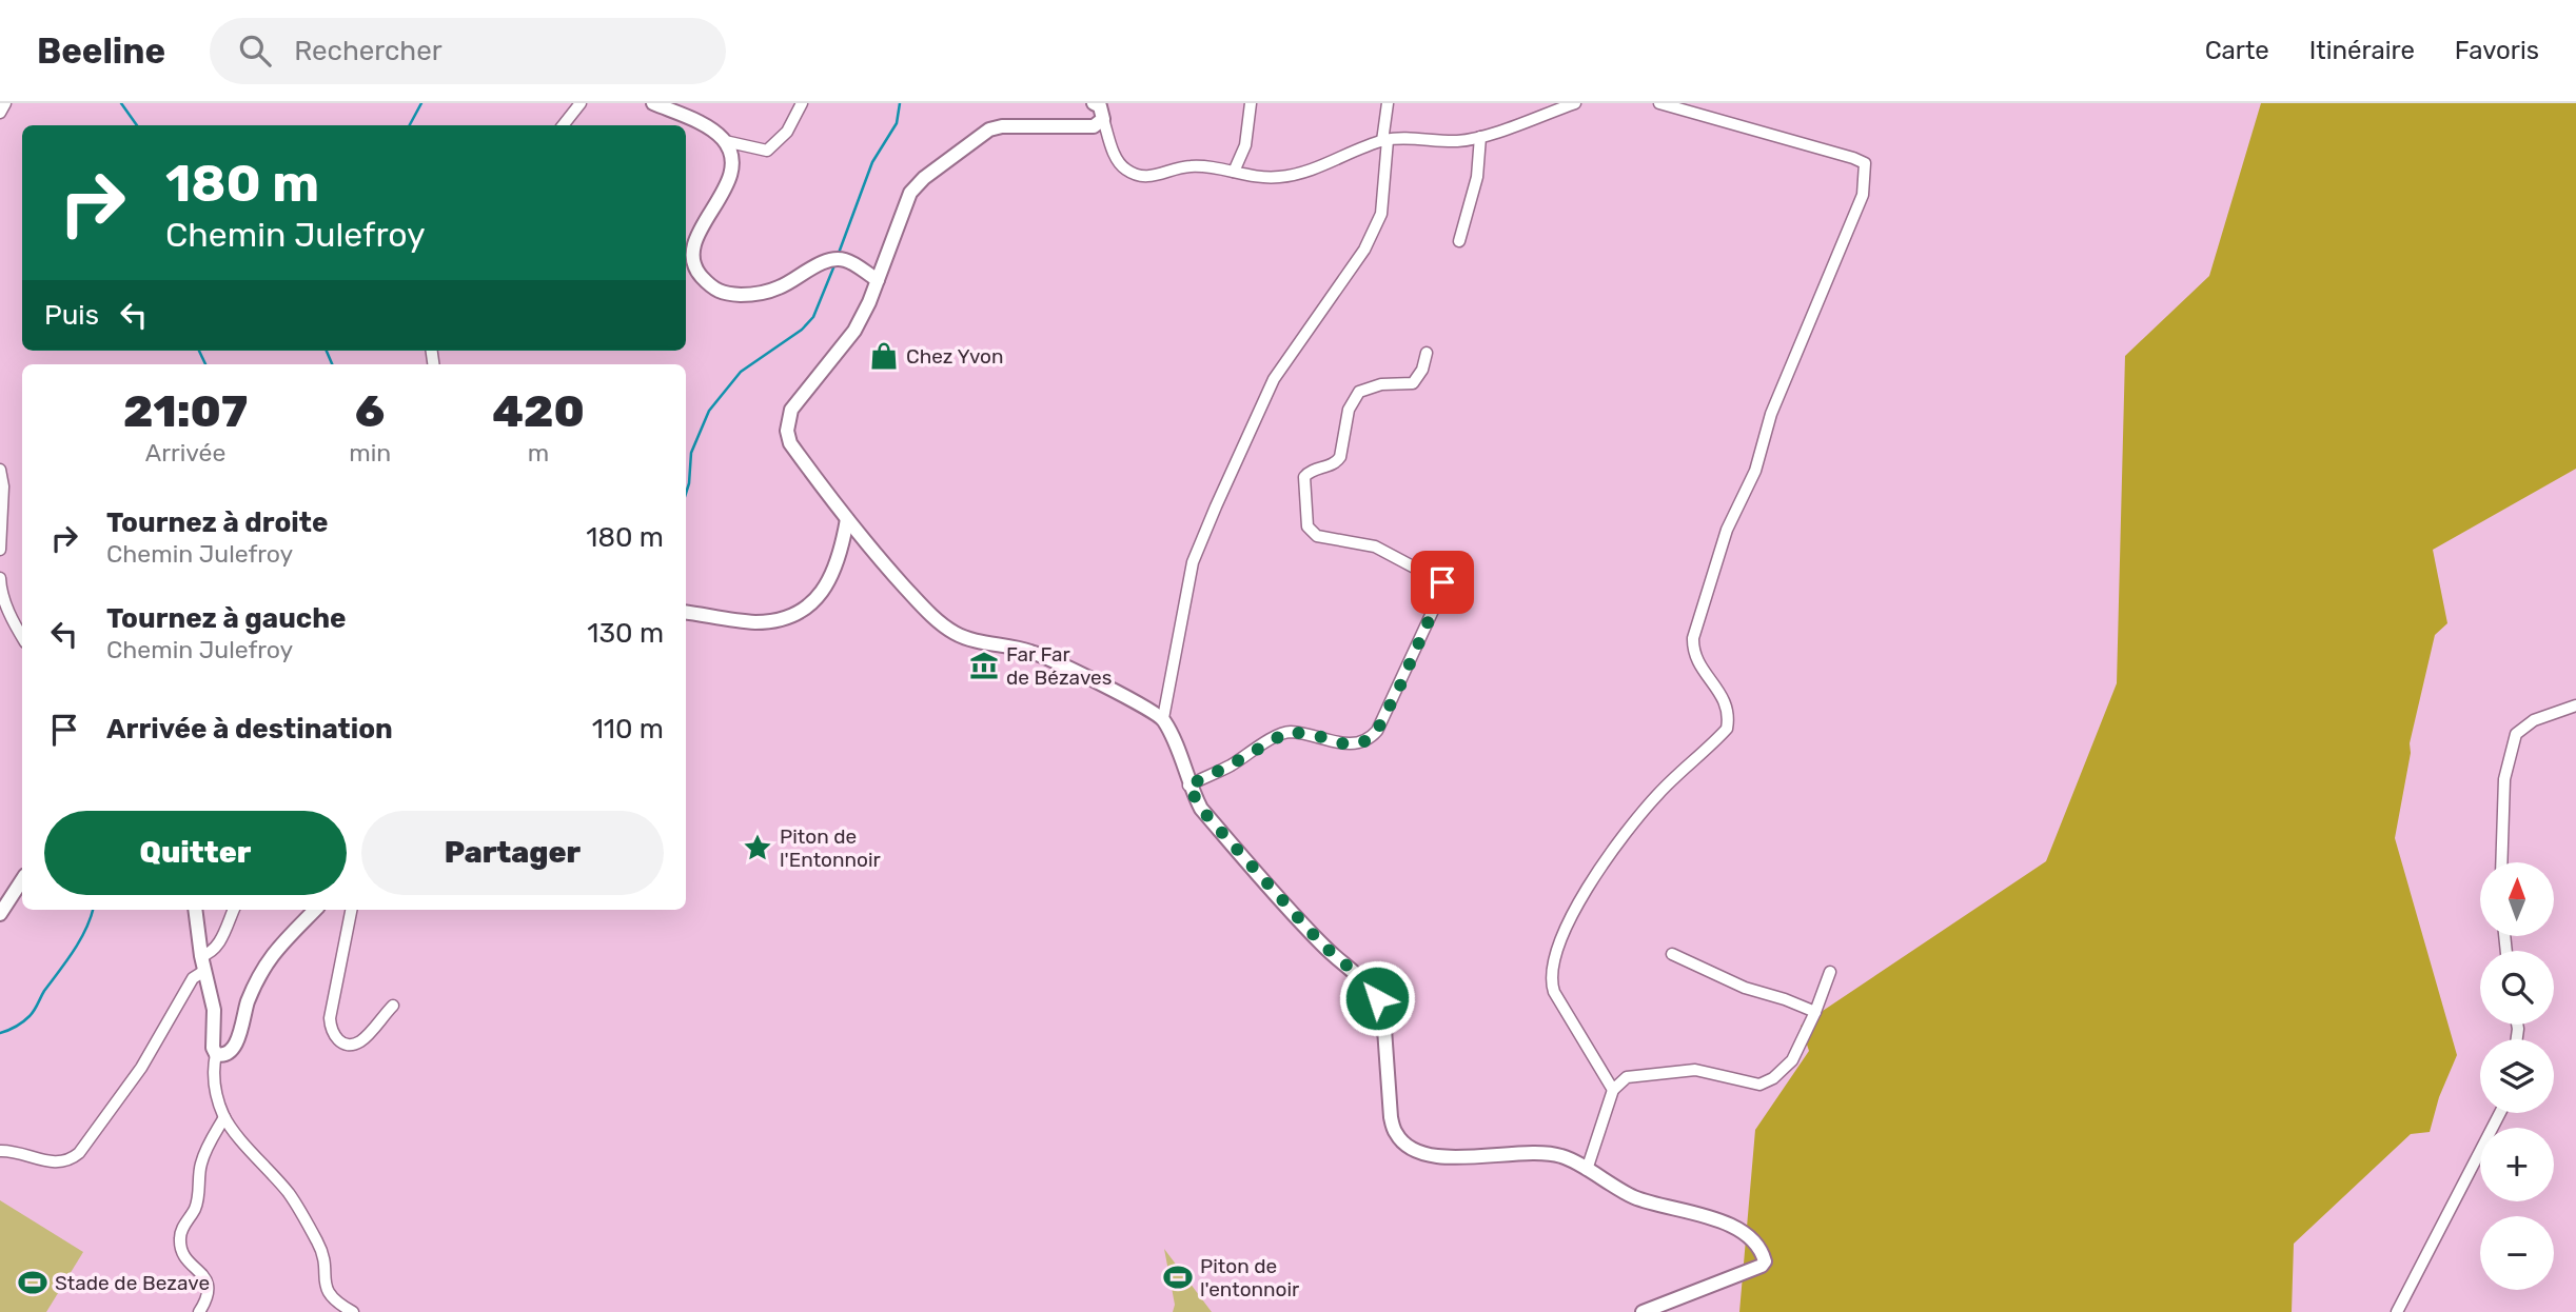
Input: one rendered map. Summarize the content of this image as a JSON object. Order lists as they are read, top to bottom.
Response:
{
  "places": {
    "shop": ["Chez Yvon"],
    "museum": ["Far Far de Bézaves"],
    "place": ["Piton de l'Entonnoir"],
    "sports": ["Piton de l'entonnoir", "Stade de Bezave"]
  },
  "north": "top",
  "page": {
    "header": "Beeline",
    "search": "Rechercher",
    "nav": ["Carte", "Itinéraire", "Favoris"],
    "turn": ["180 m", "Chemin Julefroy"],
    "then": "Puis",
    "eta": [
      "21:07",
      "Arrivée",
      "6",
      "min",
      "420",
      "m"
    ],
    "list": [
      {
        "name": "Tournez à droite",
        "note": "Chemin Julefroy",
        "value": "180 m"
      },
      {
        "name": "Tournez à gauche",
        "note": "Chemin Julefroy",
        "value": "130 m"
      },
      {
        "name": "Arrivée à destination",
        "value": "110 m"
      }
    ],
    "buttons": ["Quitter", "Partager"],
    "map_buttons": ["+", "−"]
  }
}
